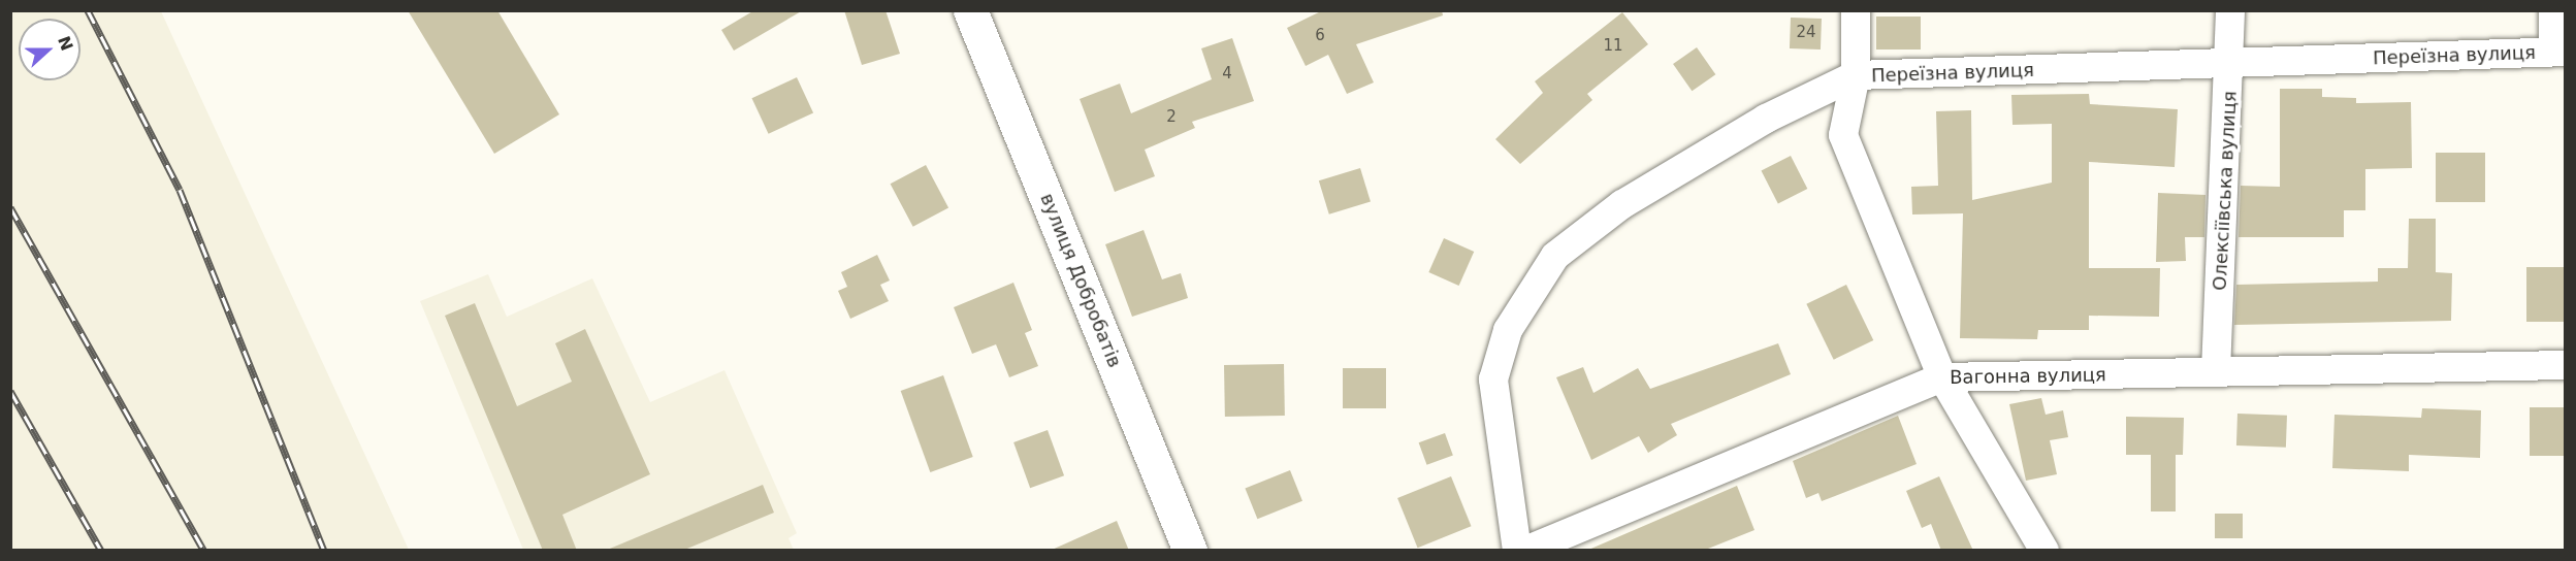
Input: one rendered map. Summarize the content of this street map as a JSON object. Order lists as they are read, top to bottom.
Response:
{
  "streets": {
    "street": [
      "Переїзна вулиця",
      "Олексіївська вулиця",
      "вулиця Добробатів",
      "Вагонна вулиця"
    ]
  },
  "crossings": [
    ["Переїзна вулиця", "Олексіївська вулиця"],
    ["Олексіївська вулиця", "Вагонна вулиця"]
  ],
  "house_numbers": [
    "24",
    "6",
    "11",
    "4",
    "2"
  ],
  "north": "right"
}
